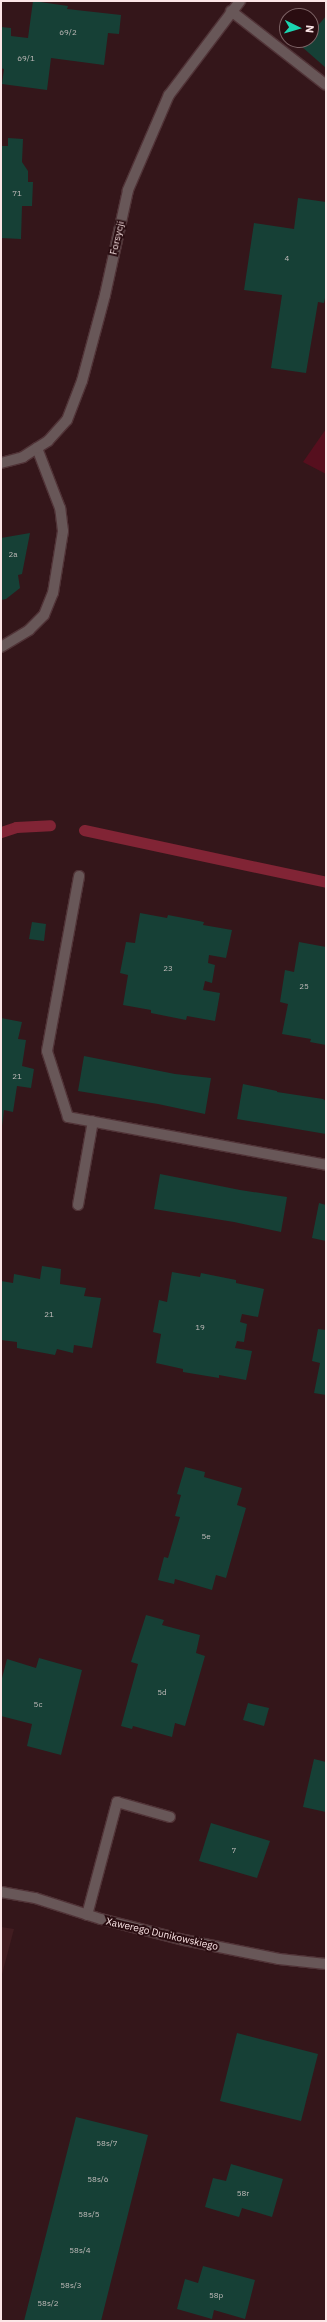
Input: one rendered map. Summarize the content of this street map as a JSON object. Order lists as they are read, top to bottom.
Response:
{
  "streets": {
    "street": ["Forsycji", "Xawerego Dunikowskiego"]
  },
  "house_numbers": [
    "69/2",
    "69/1",
    "71",
    "4",
    "2a",
    "23",
    "25",
    "21",
    "21",
    "19",
    "5e",
    "5d",
    "5c",
    "7",
    "58s/7",
    "58s/6",
    "58r",
    "58s/5",
    "58s/4",
    "58s/3",
    "58p",
    "58s/2"
  ],
  "north": "right"
}
